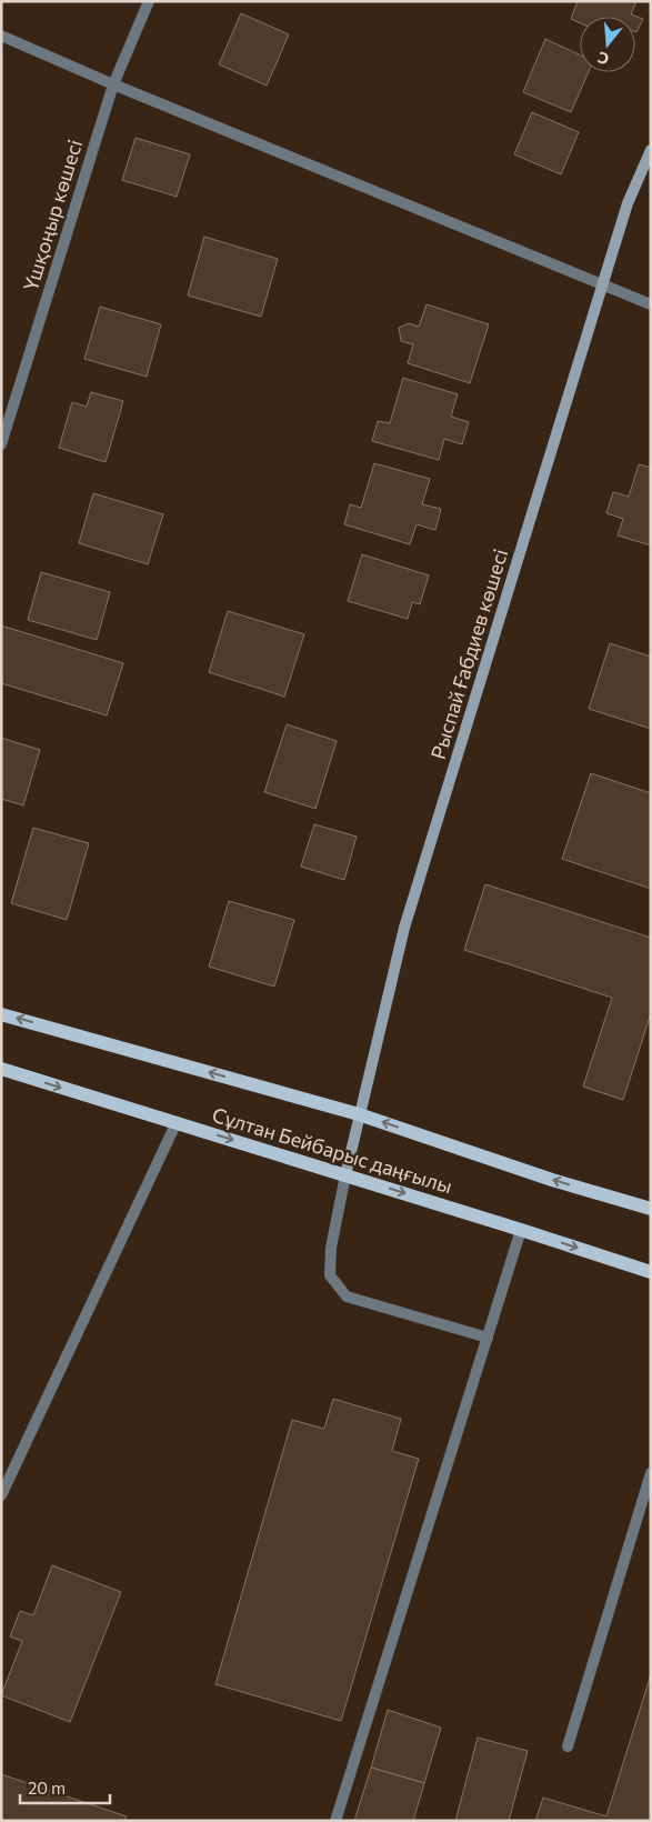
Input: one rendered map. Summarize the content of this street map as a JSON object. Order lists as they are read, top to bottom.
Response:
{
  "streets": {
    "main road": ["Сұлтан Бейбарыс даңғылы"],
    "street": ["Үшқоңыр көшесі", "Рыспай Ғабдиев көшесі"]
  },
  "crossings": [
    ["Рыспай Ғабдиев көшесі", "Сұлтан Бейбарыс даңғылы"]
  ],
  "scale_bar": "20 m",
  "north": "bottom"
}
